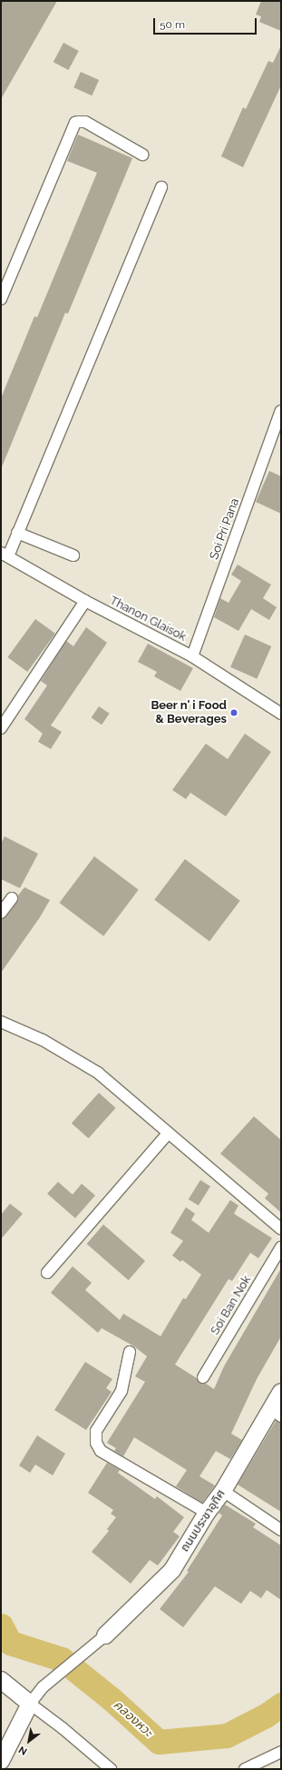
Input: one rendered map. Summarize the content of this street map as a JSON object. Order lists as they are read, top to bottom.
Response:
{
  "streets": {
    "street": [
      "Soi Pri Pana",
      "Thanon Glaisok",
      "Soi Ban Nok",
      "ถนนประชาอุทิศ"
    ]
  },
  "crossings": [
    ["Soi Pri Pana", "Thanon Glaisok"]
  ],
  "water": ["คลองหวะ"],
  "places": ["Beer n' i Food & Beverages"],
  "scale_bar": "50 m",
  "north": "bottom left"
}
